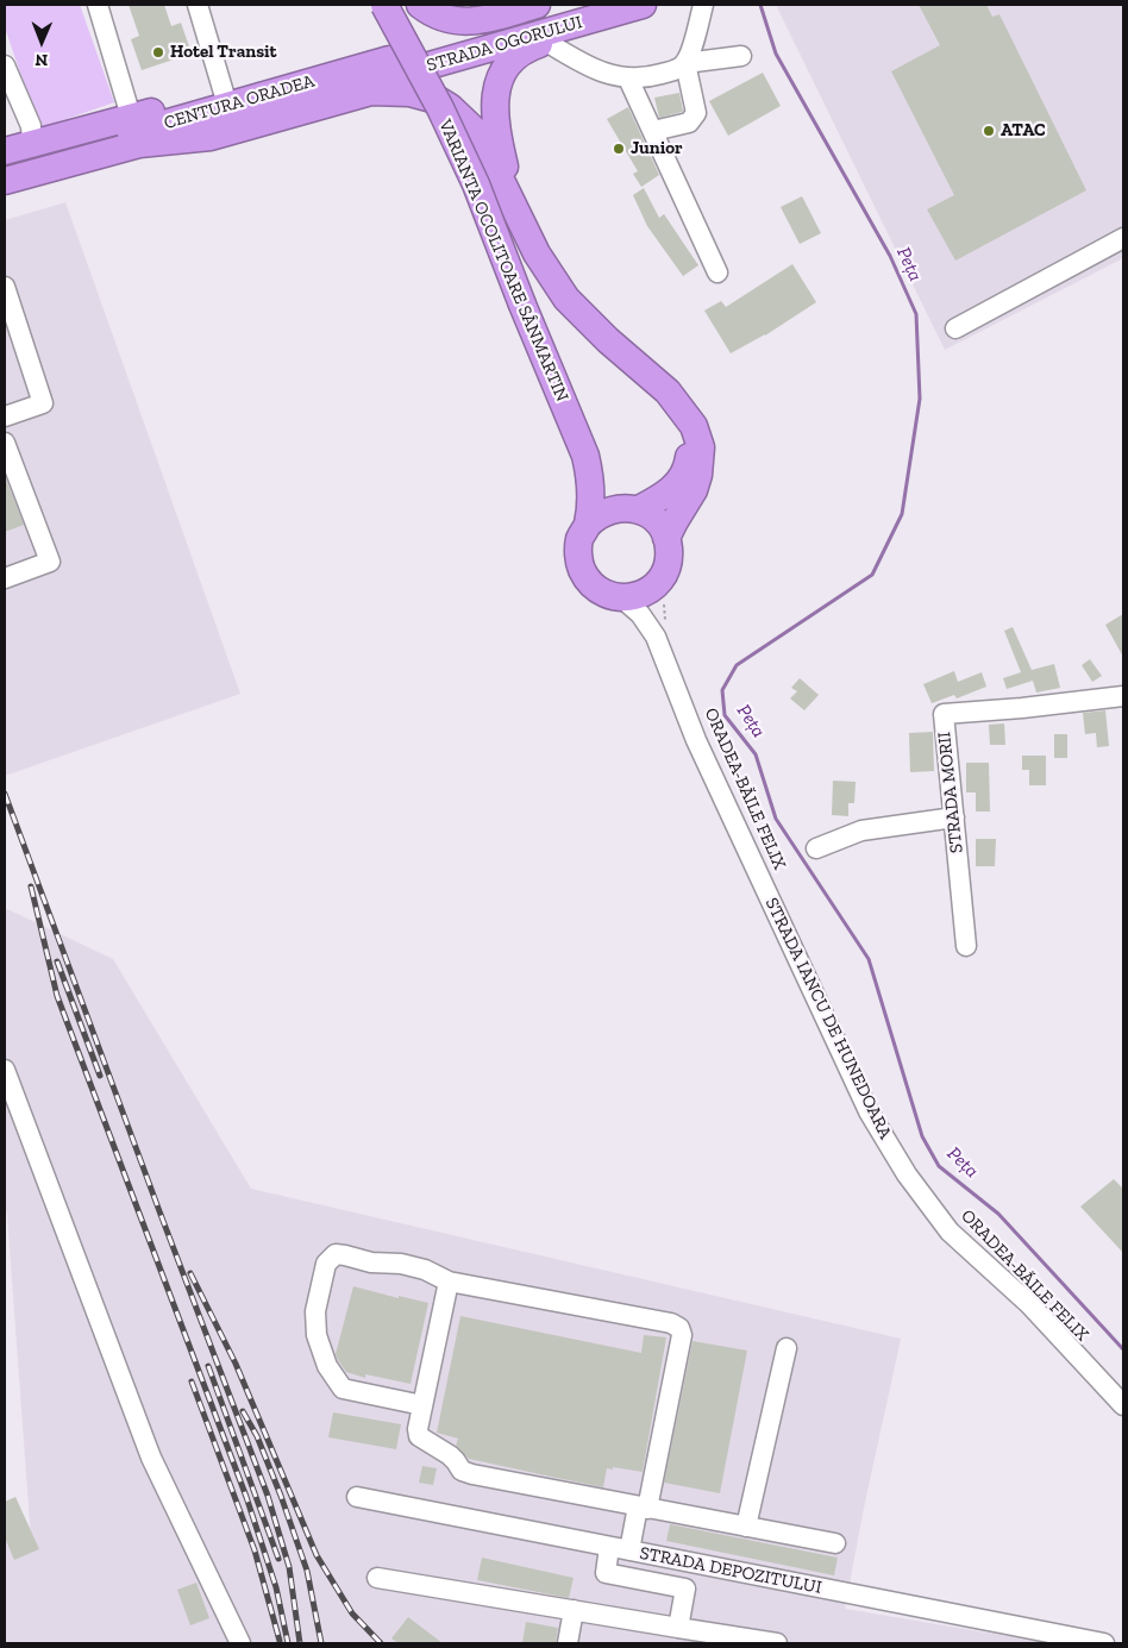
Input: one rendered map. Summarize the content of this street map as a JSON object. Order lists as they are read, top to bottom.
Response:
{
  "streets": {
    "highway": ["STRADA OGORULUI", "CENTURA ORADEA", "VARIANTA OCOLITOARE SÂNMARTIN"],
    "street": ["STRADA MORII", "STRADA IANCU DE HUNEDOARA", "STRADA DEPOZITULUI"]
  },
  "crossings": [
    ["STRADA OGORULUI", "CENTURA ORADEA"],
    ["VARIANTA OCOLITOARE SÂNMARTIN", "STRADA IANCU DE HUNEDOARA"]
  ],
  "water": ["Peța"],
  "places": ["Hotel Transit", "ATAC", "Junior"],
  "north": "bottom"
}
